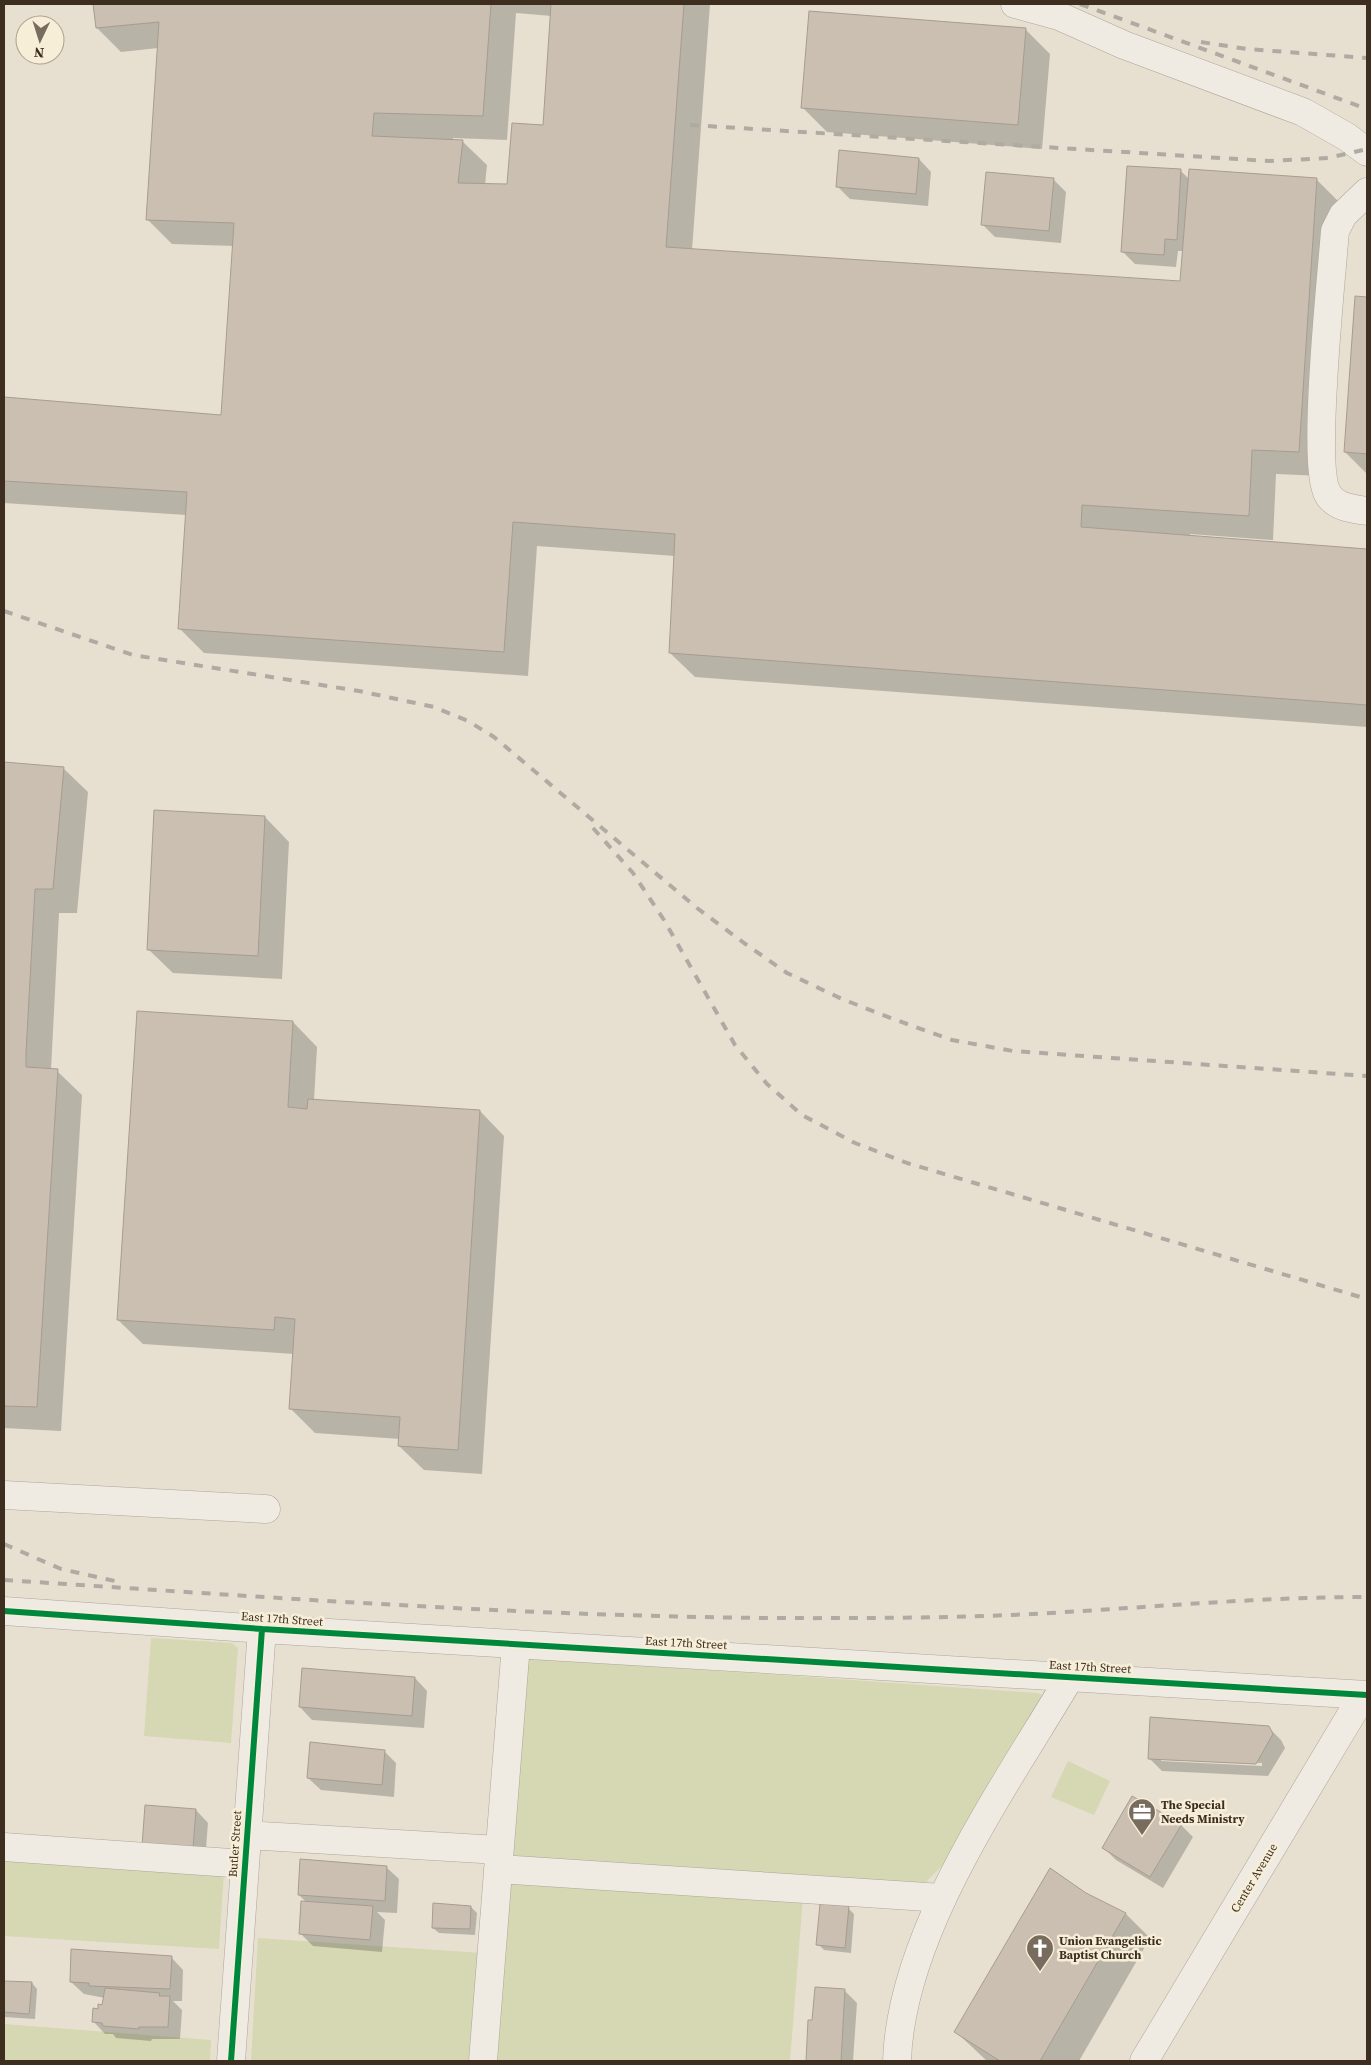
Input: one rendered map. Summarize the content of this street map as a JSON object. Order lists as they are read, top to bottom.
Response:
{
  "streets": {
    "street": ["East 17th Street", "Butler Street", "Center Avenue"]
  },
  "crossings": [
    ["East 17th Street", "Butler Street"],
    ["East 17th Street", "Center Avenue"]
  ],
  "places": {
    "office": ["The Special Needs Ministry"],
    "church": ["Union Evangelistic Baptist Church"]
  },
  "north": "bottom"
}
